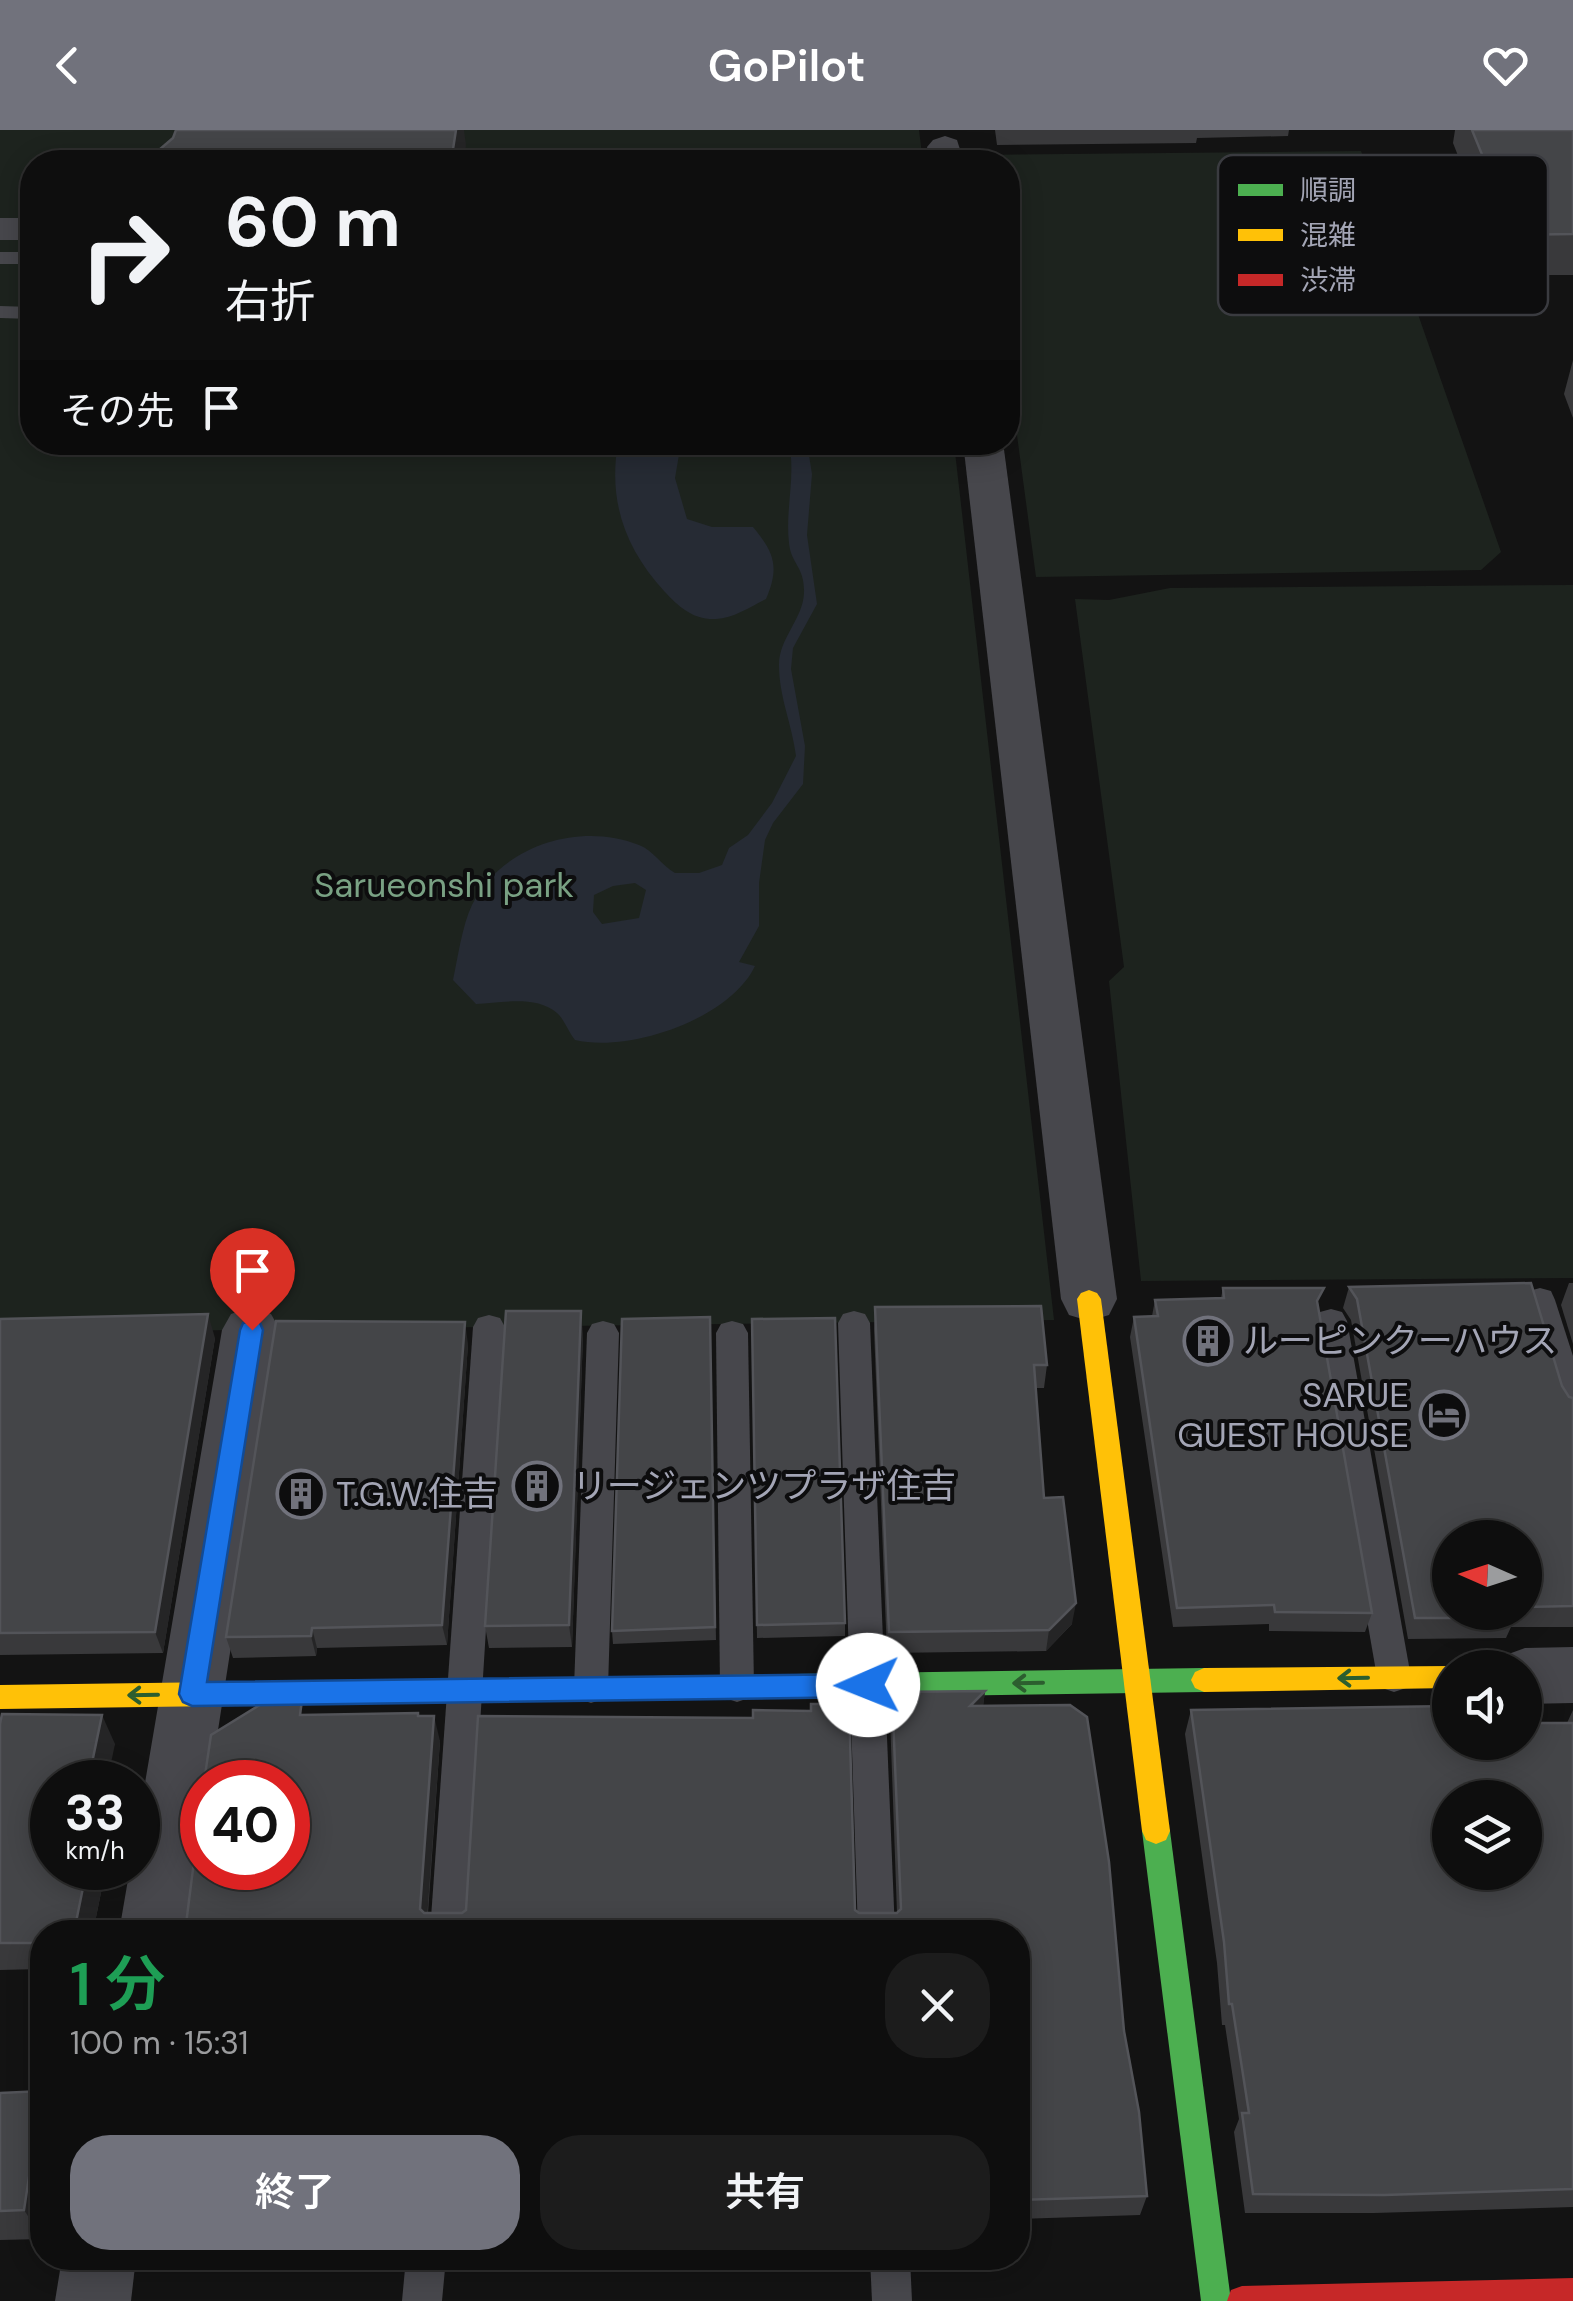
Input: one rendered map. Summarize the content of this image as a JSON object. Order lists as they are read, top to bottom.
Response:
{
  "parks": ["Sarueonshi park"],
  "places": {
    "building": ["ルーピンクーハウス", "リージェンツプラザ住吉", "T.G.W.住吉"],
    "hotel": ["SARUE GUEST HOUSE"]
  },
  "legend": ["順調", "混雑", "渋滞"],
  "north": "left",
  "page": {
    "header": "GoPilot",
    "turn": ["60 m", "右折"],
    "then": "その先",
    "speed": "33 km/h",
    "limit": "40",
    "heading": ["1 分", "100 m · 15:31"],
    "buttons": ["終了", "共有"]
  }
}
